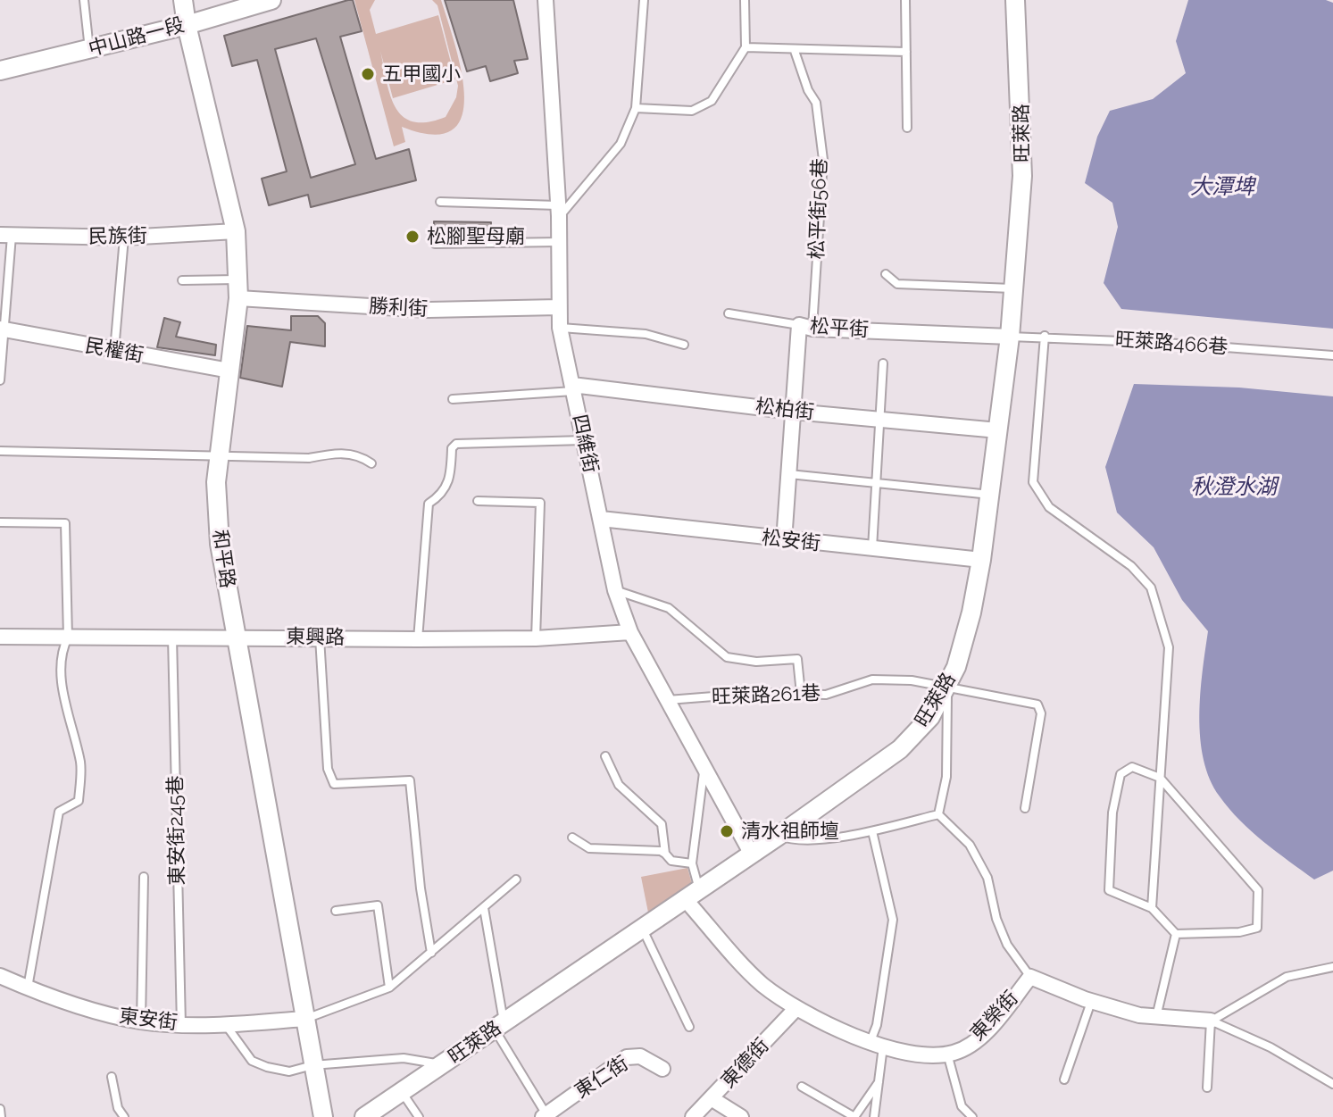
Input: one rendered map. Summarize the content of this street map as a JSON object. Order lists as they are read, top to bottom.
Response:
{
  "streets": {
    "street": [
      "中山路一段",
      "旺萊路",
      "民族街",
      "勝利街",
      "松平街",
      "民權街",
      "松柏街",
      "四維街",
      "松安街",
      "和平路",
      "東興路",
      "東榮街",
      "東安街",
      "東德街",
      "東仁街"
    ],
    "lane": [
      "松平街56巷",
      "旺萊路466巷",
      "旺萊路261巷",
      "東安街245巷"
    ]
  },
  "crossings": [
    ["中山路一段", "和平路"],
    ["旺萊路", "松平街"],
    ["旺萊路", "旺萊路466巷"],
    ["旺萊路", "松柏街"],
    ["旺萊路", "四維街"],
    ["旺萊路", "松安街"],
    ["旺萊路", "旺萊路261巷"],
    ["松平街56巷", "松平街"],
    ["民族街", "和平路"],
    ["勝利街", "四維街"],
    ["勝利街", "和平路"],
    ["松平街", "旺萊路466巷"],
    ["松平街", "松柏街"],
    ["松平街", "松安街"],
    ["民權街", "和平路"],
    ["松柏街", "四維街"],
    ["四維街", "松安街"],
    ["四維街", "東興路"],
    ["四維街", "旺萊路261巷"],
    ["和平路", "東興路"],
    ["和平路", "東安街"],
    ["東興路", "東安街245巷"],
    ["東安街245巷", "東安街"]
  ],
  "water": ["大潭埤", "秋澄水湖"],
  "places": ["五甲國小", "松腳聖母廟", "清水祖師壇"]
}
